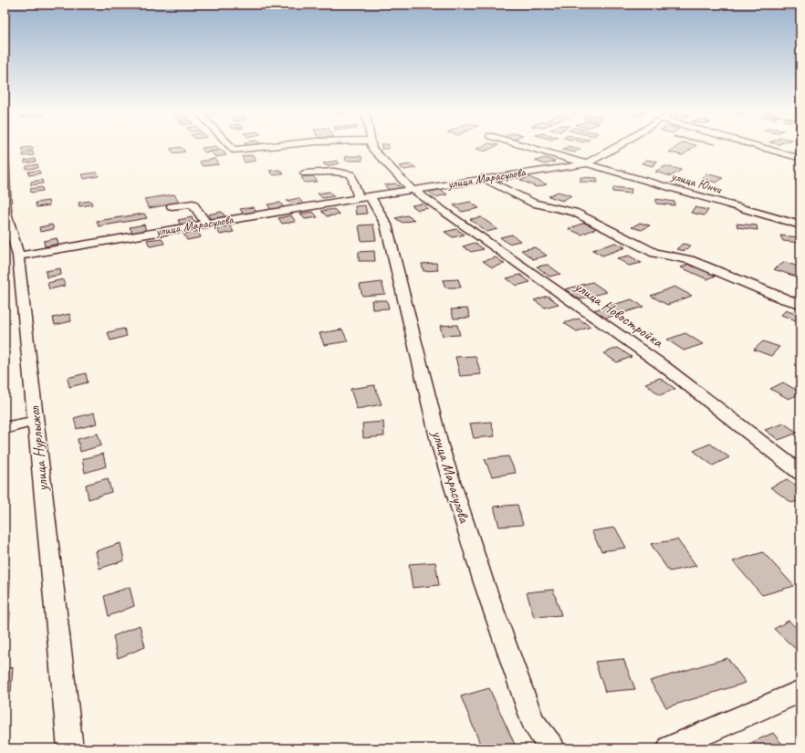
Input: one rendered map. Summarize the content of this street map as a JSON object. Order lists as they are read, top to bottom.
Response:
{
  "streets": {
    "street": [
      "улица Марасулова",
      "улица Юнчи",
      "улица Новостройка",
      "улица Нурлыжол"
    ]
  },
  "crossings": [
    ["улица Марасулова", "улица Юнчи"],
    ["улица Марасулова", "улица Новостройка"],
    ["улица Марасулова", "улица Нурлыжол"]
  ]
}
